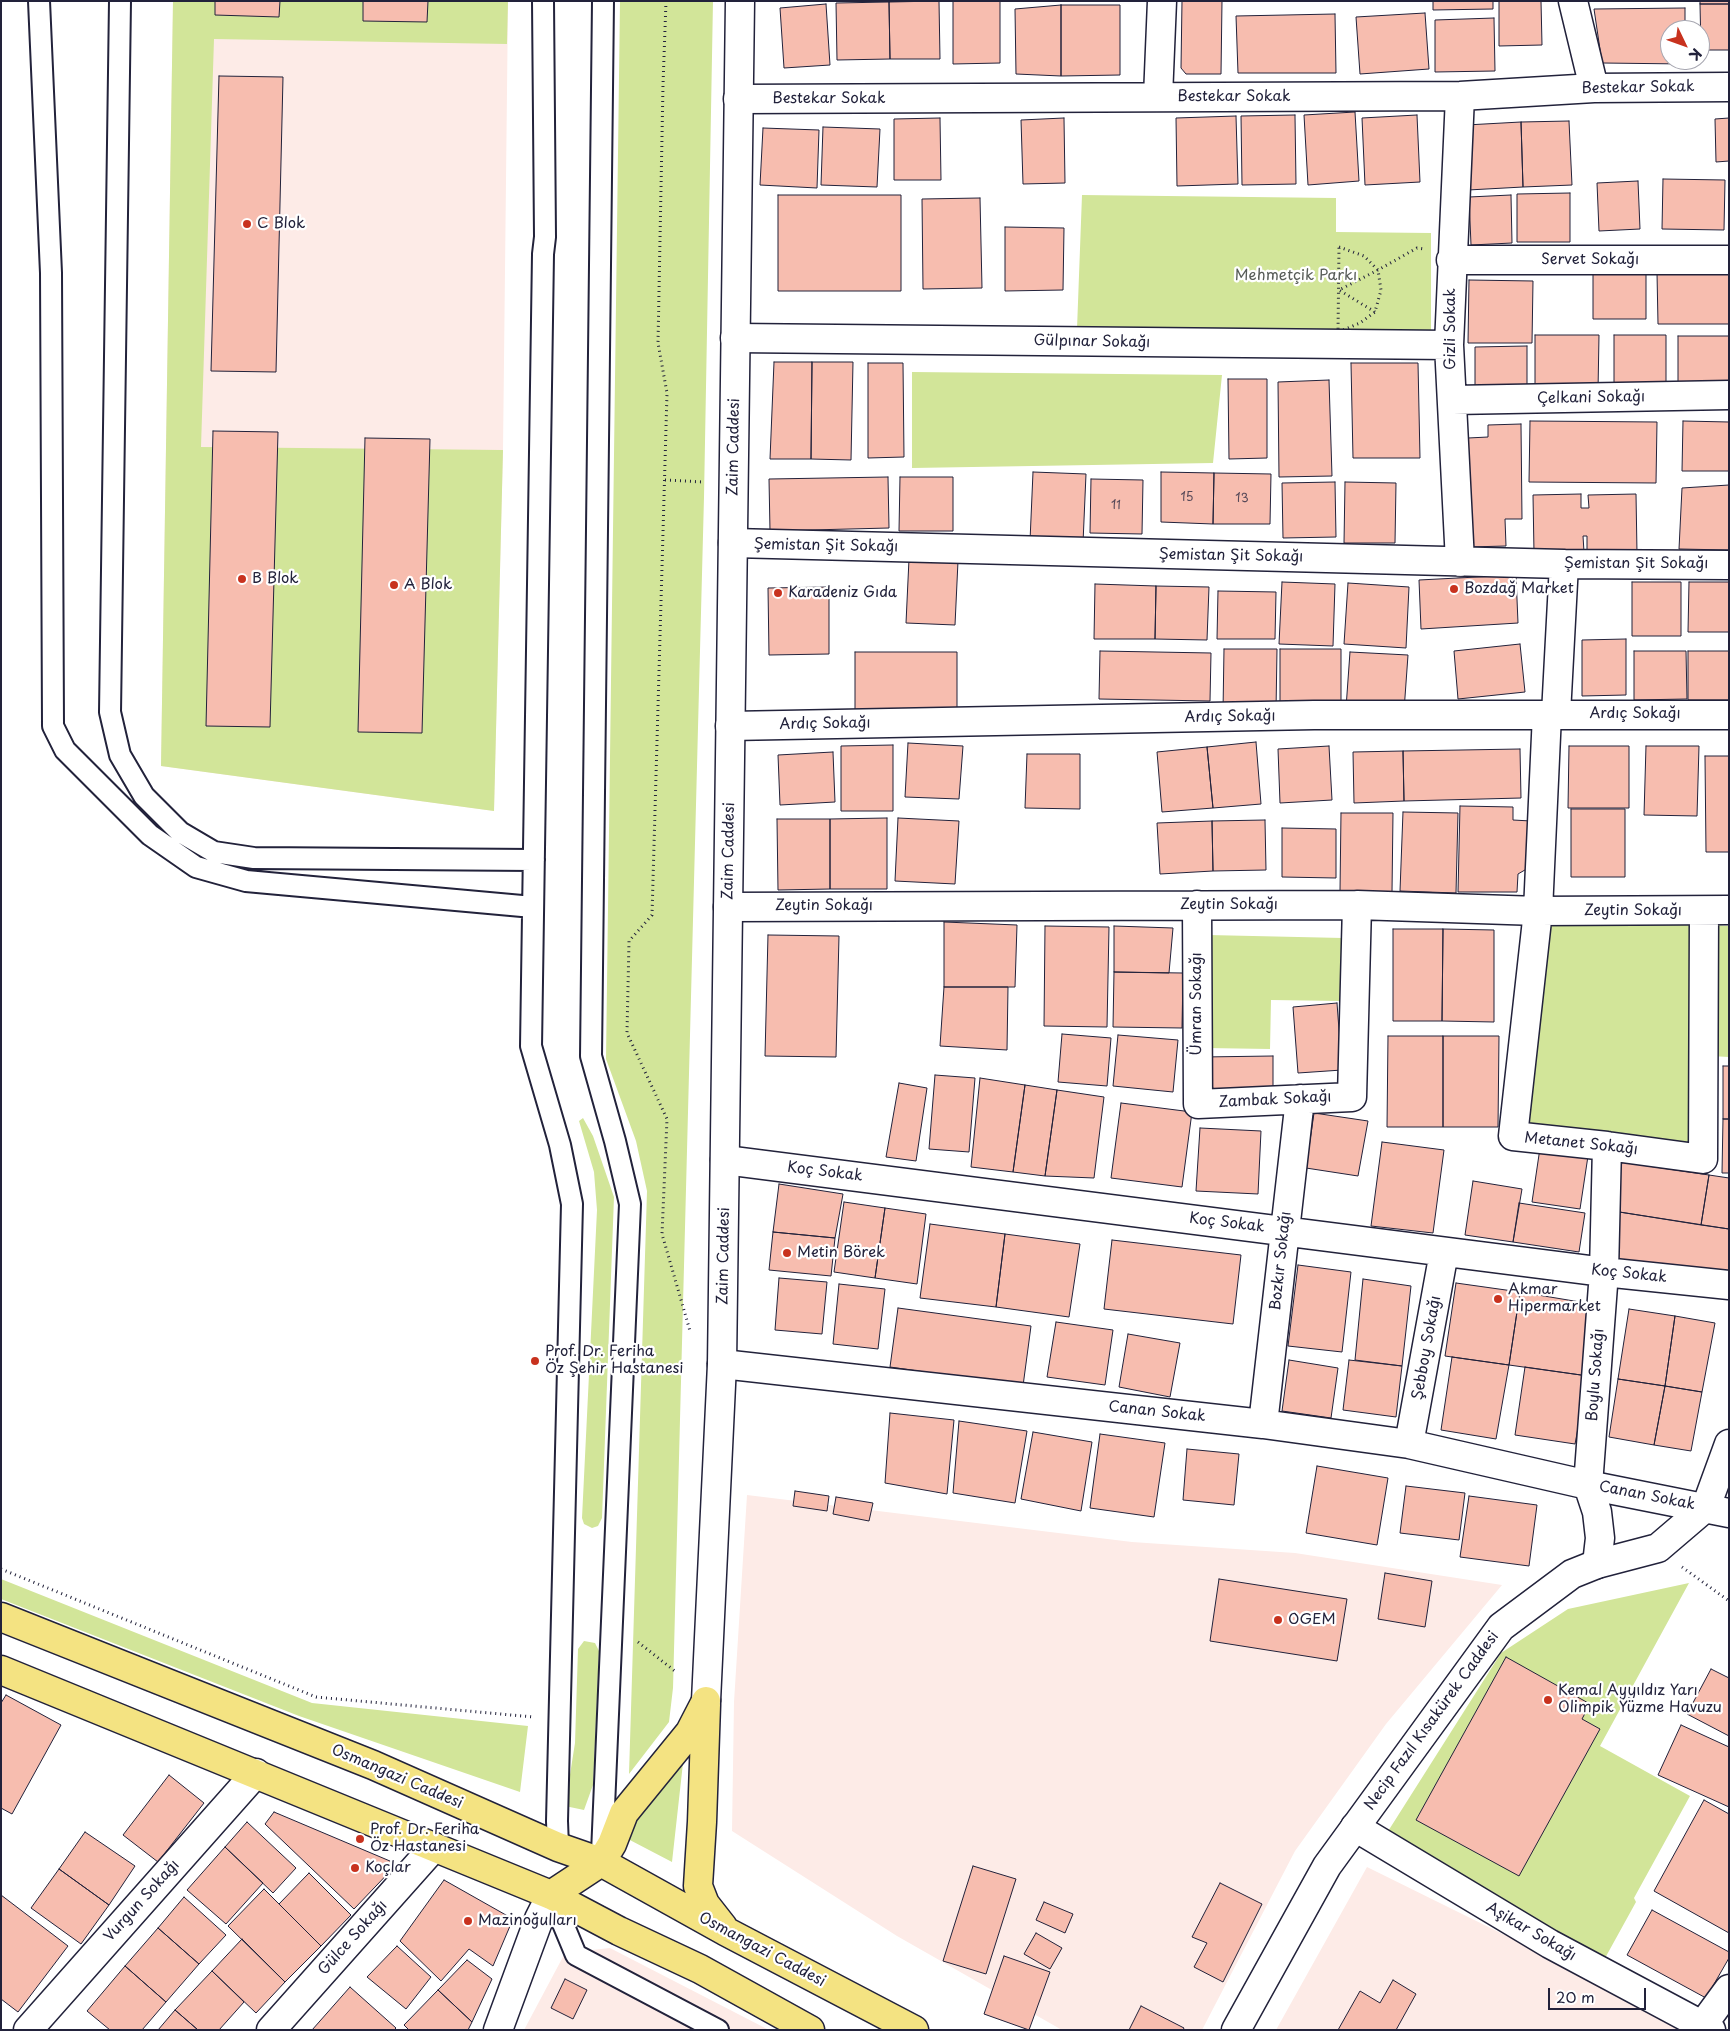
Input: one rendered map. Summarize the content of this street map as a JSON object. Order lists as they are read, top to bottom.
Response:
{
  "streets": {
    "main road": ["Osmangazi Caddesi"],
    "street": [
      "Bestekar Sokak",
      "Servet Sokağı",
      "Gizli Sokak",
      "Gülpınar Sokağı",
      "Çelkani Sokağı",
      "Zaim Caddesi",
      "Şemistan Şit Sokağı",
      "Ardıç Sokağı",
      "Zeytin Sokağı",
      "Ümran Sokağı",
      "Zambak Sokağı",
      "Metanet Sokağı",
      "Koç Sokak",
      "Bozkır Sokağı",
      "Şebboy Sokağı",
      "Boylu Sokağı",
      "Canan Sokak",
      "Necip Fazıl Kısakürek Caddesi",
      "Vurgun Sokağı",
      "Aşikar Sokağı",
      "Gülce Sokağı"
    ]
  },
  "crossings": [
    ["Bestekar Sokak", "Gizli Sokak"],
    ["Bestekar Sokak", "Zaim Caddesi"],
    ["Servet Sokağı", "Gizli Sokak"],
    ["Gizli Sokak", "Gülpınar Sokağı"],
    ["Gizli Sokak", "Çelkani Sokağı"],
    ["Gizli Sokak", "Şemistan Şit Sokağı"],
    ["Gülpınar Sokağı", "Zaim Caddesi"],
    ["Zaim Caddesi", "Şemistan Şit Sokağı"],
    ["Zaim Caddesi", "Ardıç Sokağı"],
    ["Zaim Caddesi", "Zeytin Sokağı"],
    ["Zaim Caddesi", "Koç Sokak"],
    ["Zaim Caddesi", "Canan Sokak"],
    ["Şemistan Şit Sokağı", "Metanet Sokağı"],
    ["Ardıç Sokağı", "Metanet Sokağı"],
    ["Zeytin Sokağı", "Ümran Sokağı"],
    ["Zeytin Sokağı", "Zambak Sokağı"],
    ["Zeytin Sokağı", "Metanet Sokağı"],
    ["Ümran Sokağı", "Zambak Sokağı"],
    ["Zambak Sokağı", "Bozkır Sokağı"],
    ["Metanet Sokağı", "Boylu Sokağı"],
    ["Koç Sokak", "Bozkır Sokağı"],
    ["Koç Sokak", "Şebboy Sokağı"],
    ["Koç Sokak", "Boylu Sokağı"],
    ["Bozkır Sokağı", "Canan Sokak"],
    ["Şebboy Sokağı", "Canan Sokak"],
    ["Boylu Sokağı", "Canan Sokak"],
    ["Canan Sokak", "Necip Fazıl Kısakürek Caddesi"],
    ["Necip Fazıl Kısakürek Caddesi", "Aşikar Sokağı"]
  ],
  "parks": ["Mehmetçik Parkı"],
  "places": [
    "C Blok",
    "B Blok",
    "A Blok",
    "Bozdağ Market",
    "Karadeniz Gıda",
    "Metin Börek",
    "Akmar Hipermarket",
    "Prof. Dr. Feriha Öz Şehir Hastanesi",
    "OGEM",
    "Kemal Ayyıldız Yarı Olimpik Yüzme Havuzu",
    "Prof. Dr. Feriha Öz Hastanesi",
    "Koçlar",
    "Mazinoğulları"
  ],
  "house_numbers": ["15", "13", "11"],
  "scale_bar": "20 m",
  "north": "bottom right"
}
